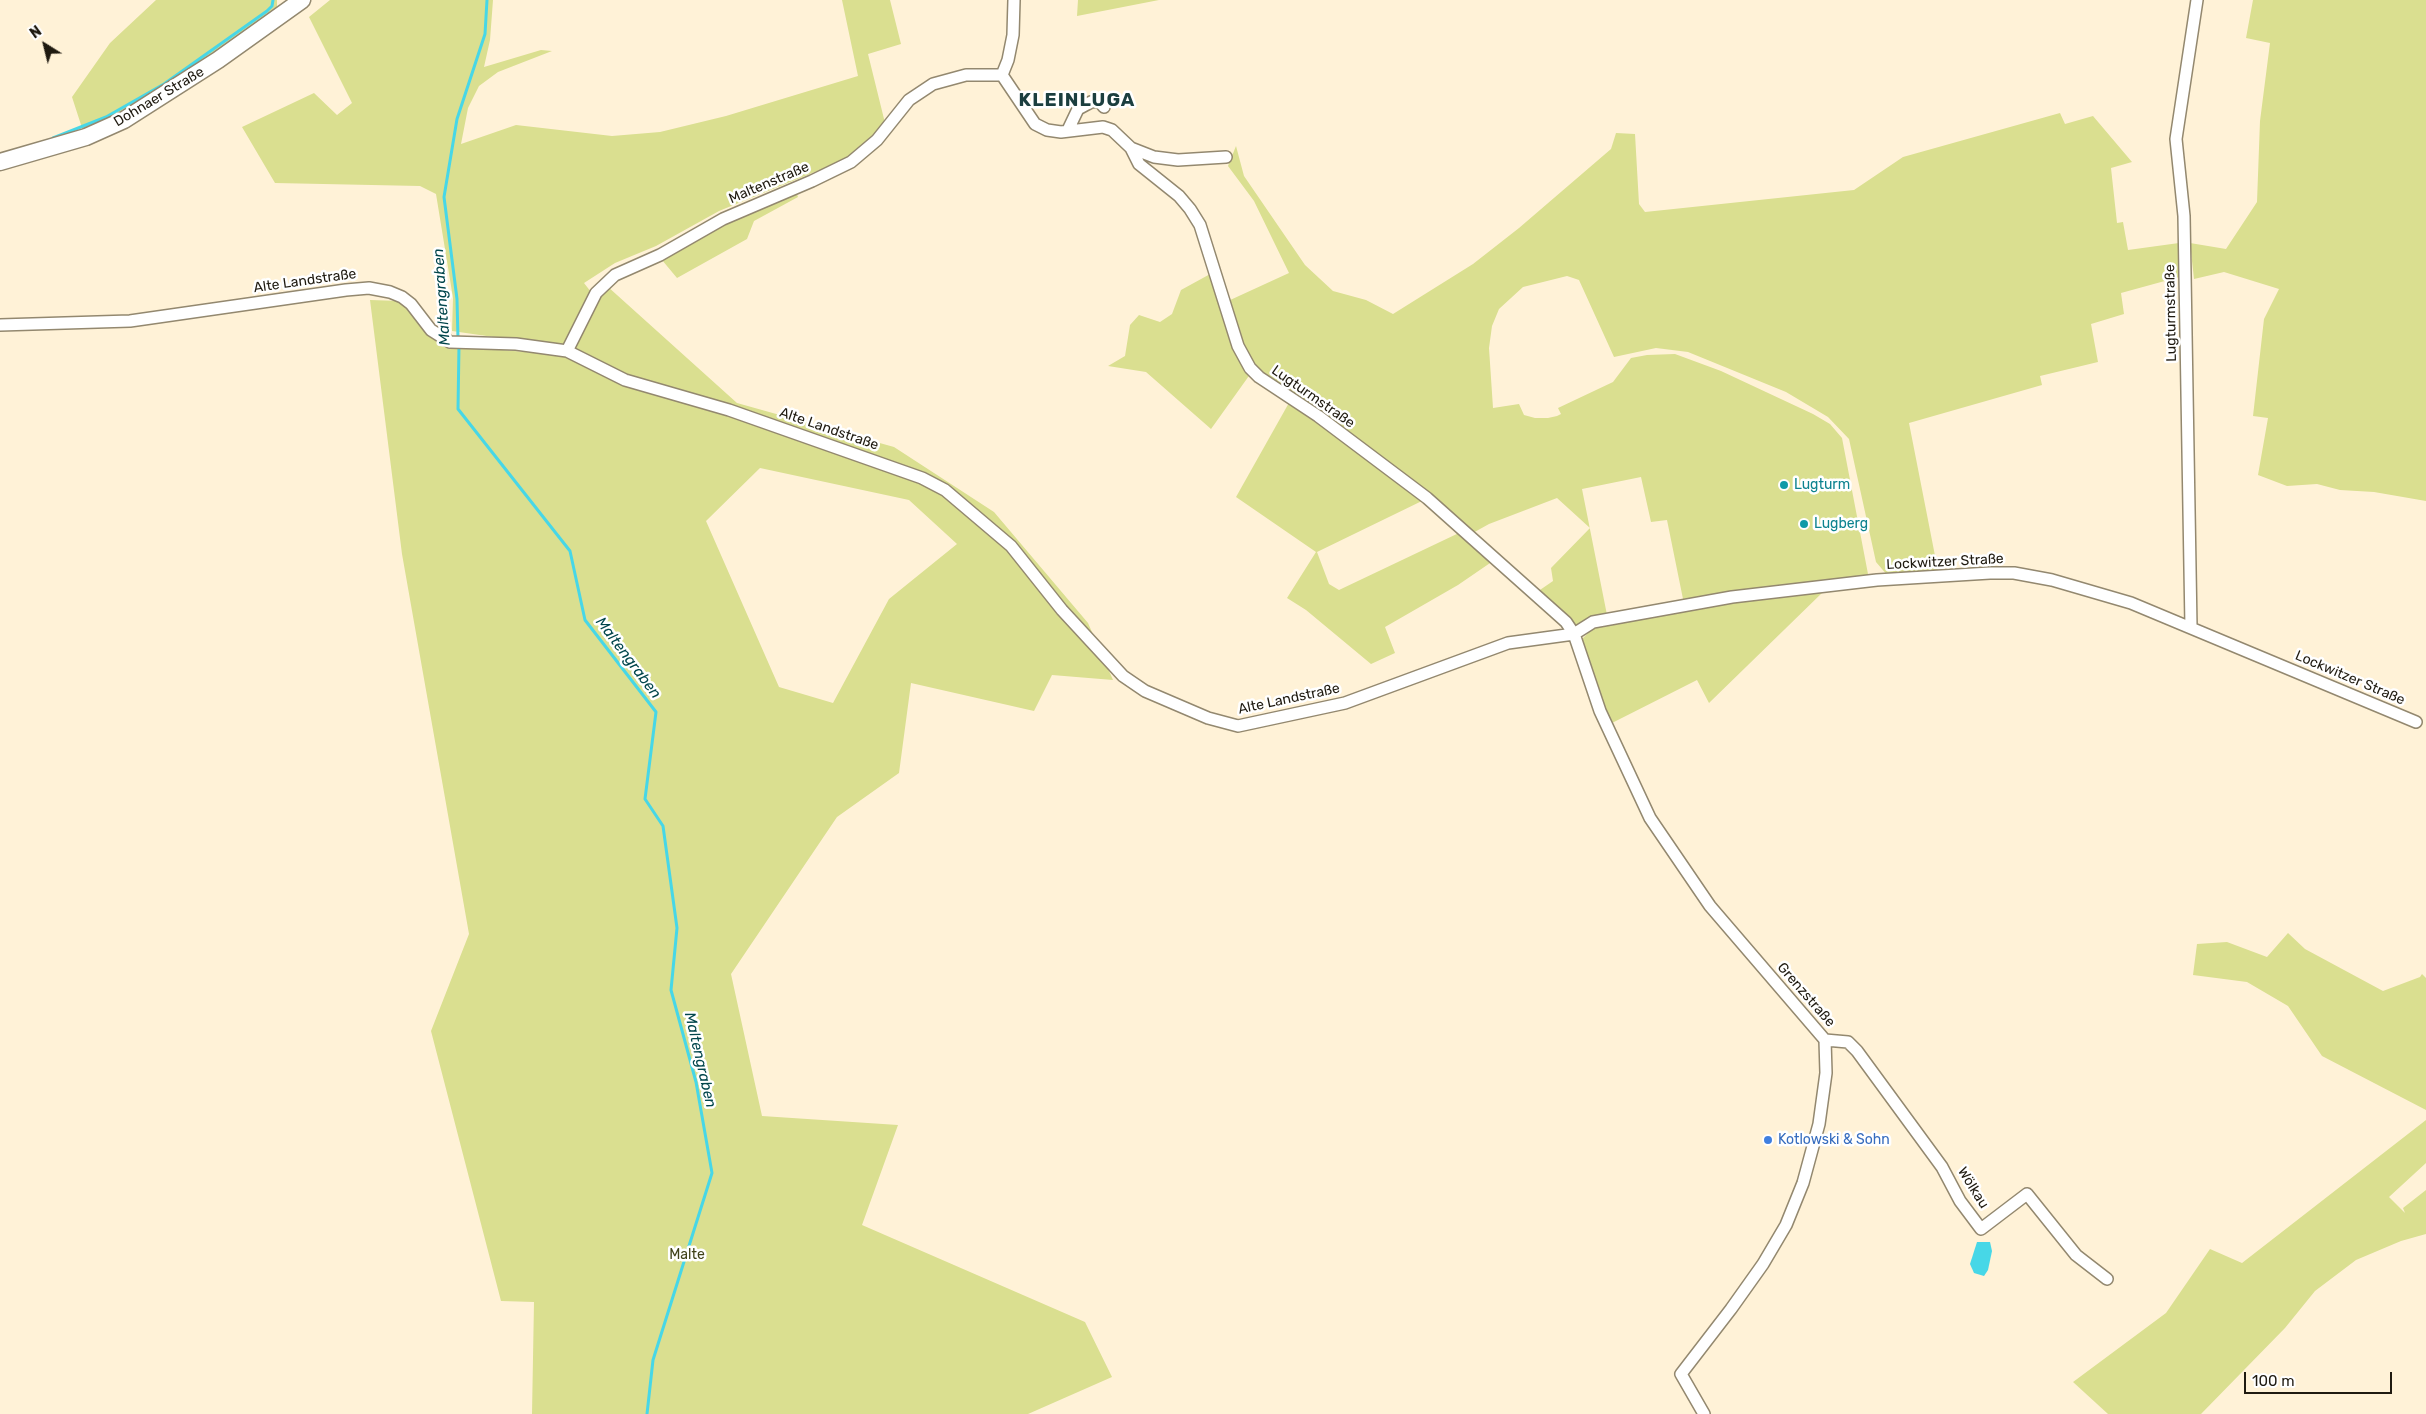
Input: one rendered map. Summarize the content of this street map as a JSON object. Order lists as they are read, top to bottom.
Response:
{
  "streets": {
    "main road": ["Dohnaer Straße"],
    "street": [
      "Maltenstraße",
      "Alte Landstraße",
      "Lugturmstraße",
      "Lockwitzer Straße",
      "Grenzstraße",
      "Wölkau"
    ]
  },
  "crossings": [
    ["Maltenstraße", "Alte Landstraße"],
    ["Alte Landstraße", "Lugturmstraße"],
    ["Alte Landstraße", "Lockwitzer Straße"],
    ["Alte Landstraße", "Grenzstraße"],
    ["Lugturmstraße", "Lockwitzer Straße"],
    ["Lugturmstraße", "Grenzstraße"],
    ["Lockwitzer Straße", "Grenzstraße"],
    ["Grenzstraße", "Wölkau"]
  ],
  "districts": ["KLEINLUGA"],
  "water": ["Maltengraben"],
  "parks": ["Malte"],
  "places": ["Lugturm", "Lugberg", "Kotlowski & Sohn"],
  "scale_bar": "100 m",
  "north": "top left"
}
